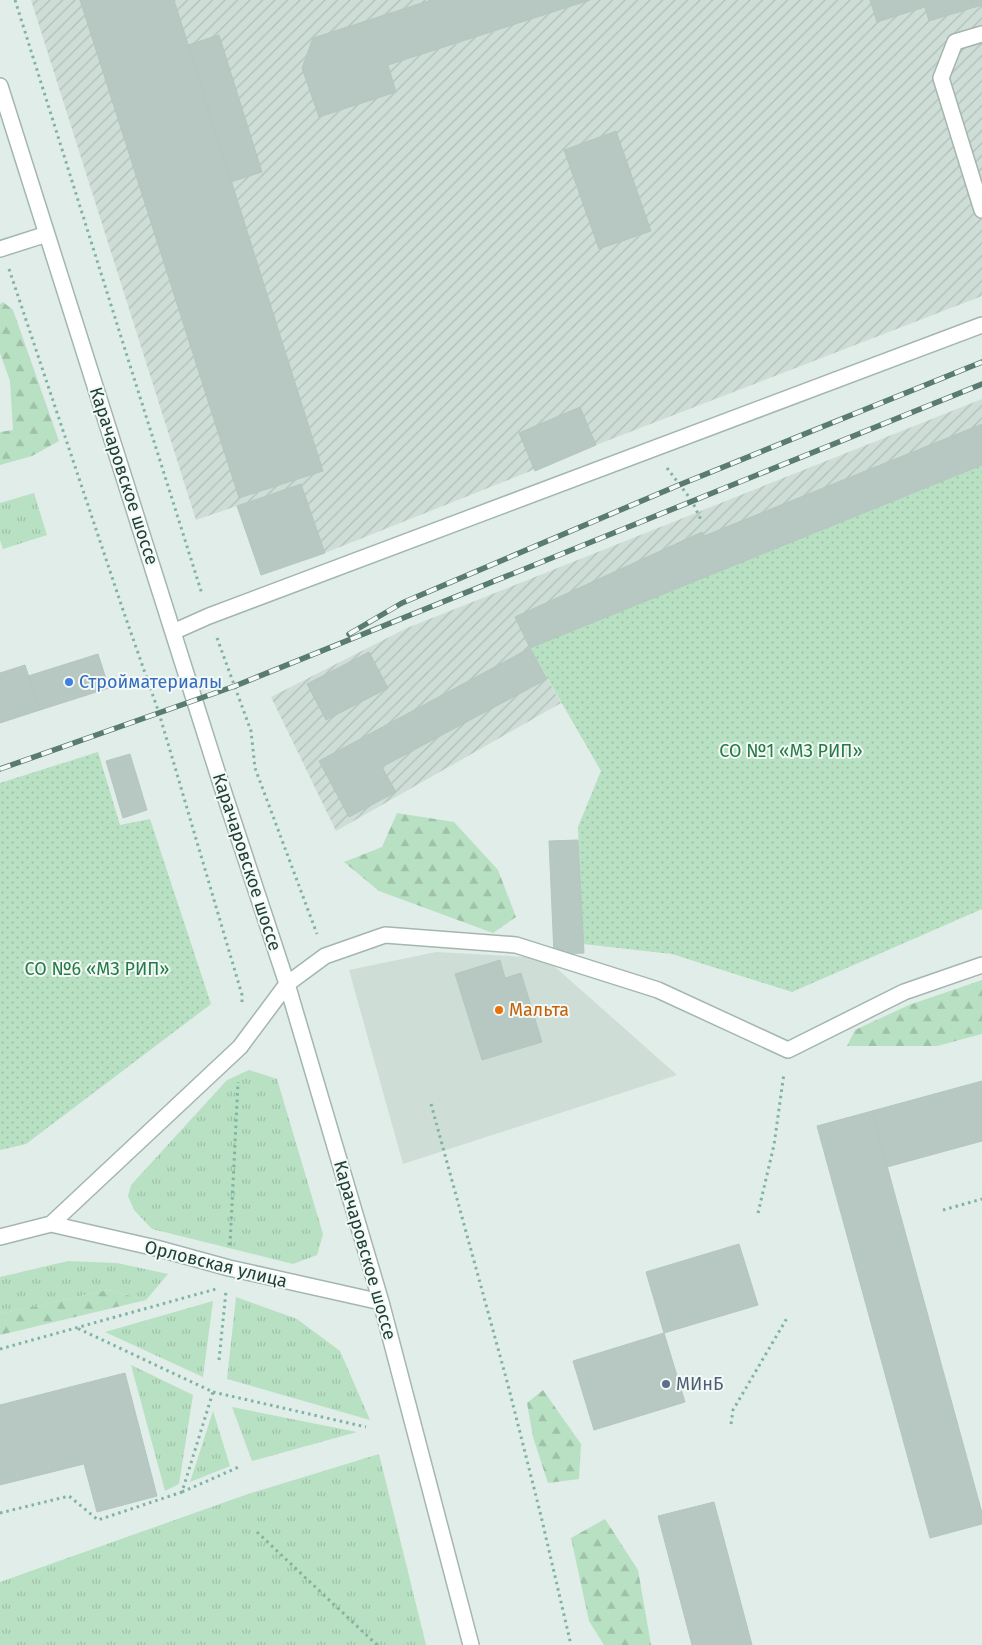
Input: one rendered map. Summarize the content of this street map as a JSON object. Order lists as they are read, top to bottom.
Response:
{
  "streets": {
    "street": ["Карачаровское шоссе", "Орловская улица"]
  },
  "crossings": [
    ["Карачаровское шоссе", "Орловская улица"]
  ],
  "parks": ["СО №1 «МЗ РИП»", "СО №6 «МЗ РИП»"],
  "places": ["Стройматериалы", "Мальта", "МИнБ"]
}
